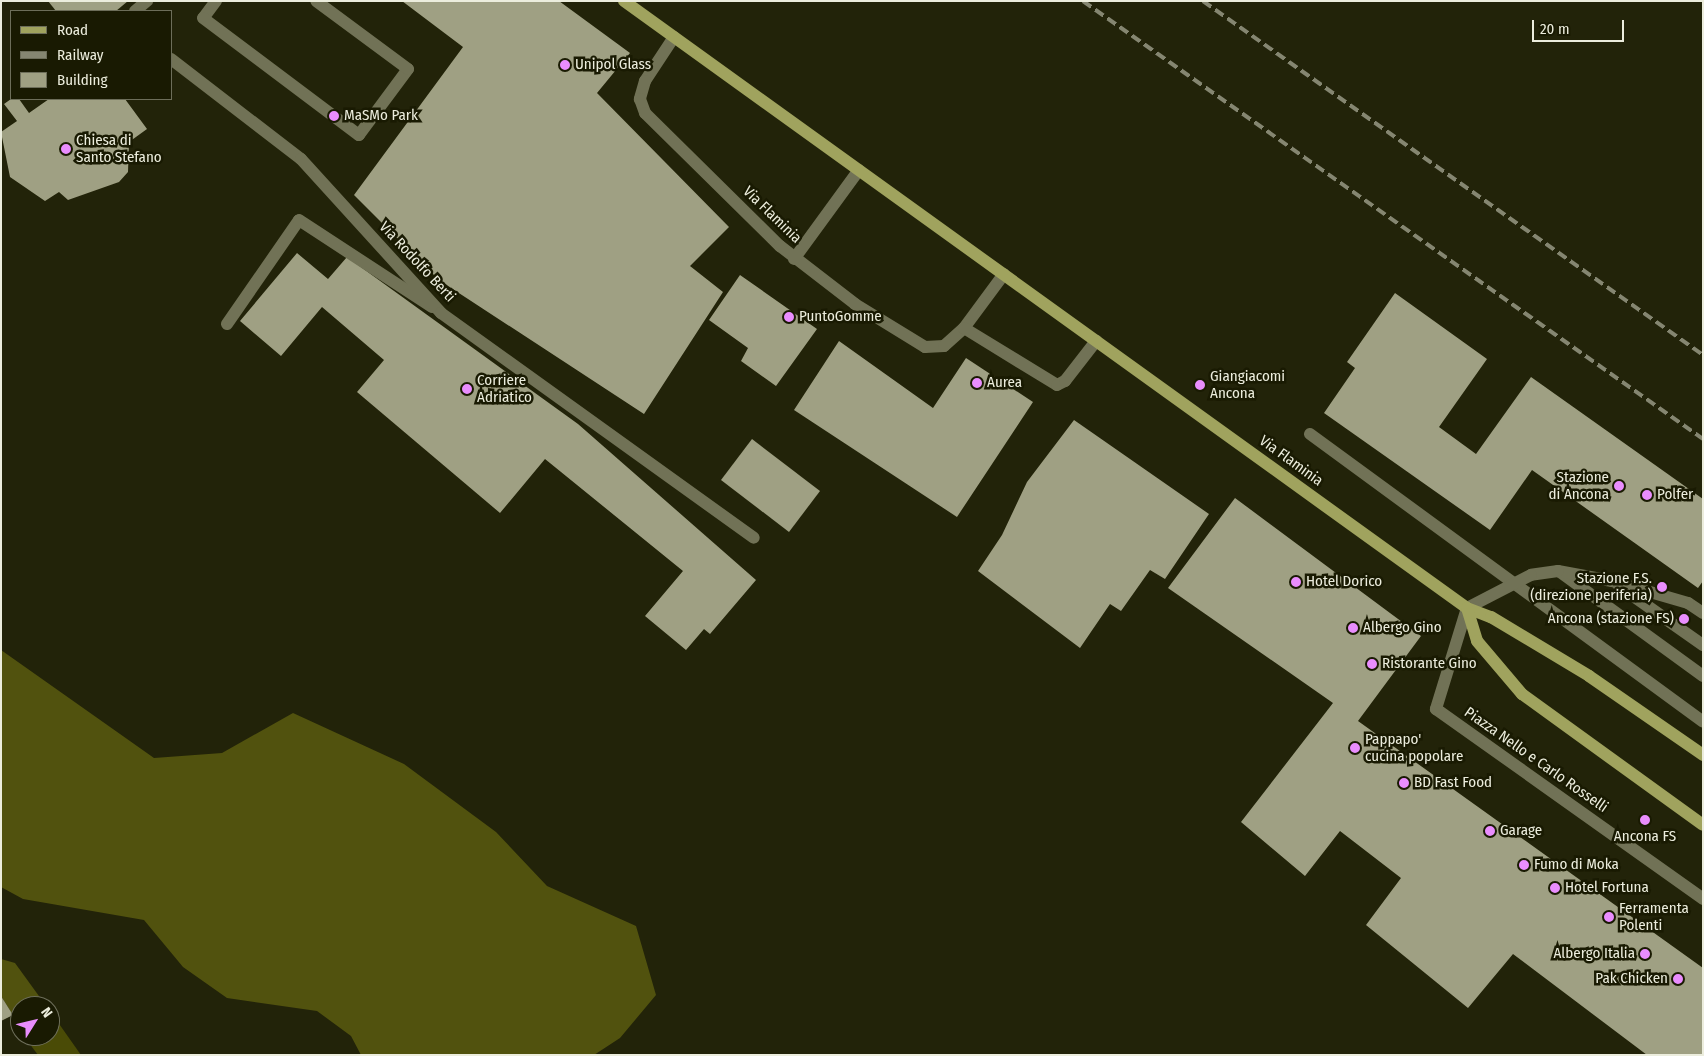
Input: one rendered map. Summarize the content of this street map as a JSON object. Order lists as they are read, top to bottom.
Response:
{
  "streets": {
    "main road": ["Via Flaminia"],
    "street": ["Via Rodolfo Berti", "Piazza Nello e Carlo Rosselli"]
  },
  "crossings": [
    ["Via Flaminia", "Piazza Nello e Carlo Rosselli"]
  ],
  "places": [
    "Unipol Glass",
    "MaSMo Park",
    "Chiesa di Santo Stefano",
    "PuntoGomme",
    "Aurea",
    "Giangiacomi Ancona",
    "Corriere Adriatico",
    "Stazione di Ancona",
    "Polfer",
    "Hotel Dorico",
    "Stazione F.S. (direzione periferia)",
    "Ancona (stazione FS)",
    "Albergo Gino",
    "Ristorante Gino",
    "Pappapo' cucina popolare",
    "BD Fast Food",
    "Ancona FS",
    "Garage",
    "Fumo di Moka",
    "Hotel Fortuna",
    "Ferramenta Polenti",
    "Albergo Italia",
    "Pak Chicken"
  ],
  "legend": ["Road", "Railway", "Building"],
  "scale_bar": "20 m",
  "north": "top right"
}
